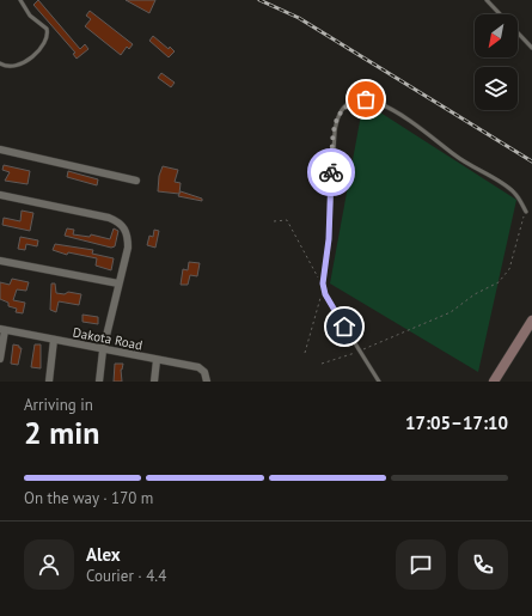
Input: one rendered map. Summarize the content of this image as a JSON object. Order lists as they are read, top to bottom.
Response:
{
  "streets": {
    "street": ["Dakota Road"]
  },
  "north": "bottom left",
  "page": {
    "heading": ["2 min", "Arriving in", "17:05–17:10"],
    "panel": ["Alex", "Courier · 4.4"],
    "bar": "On the way · 170 m"
  }
}
